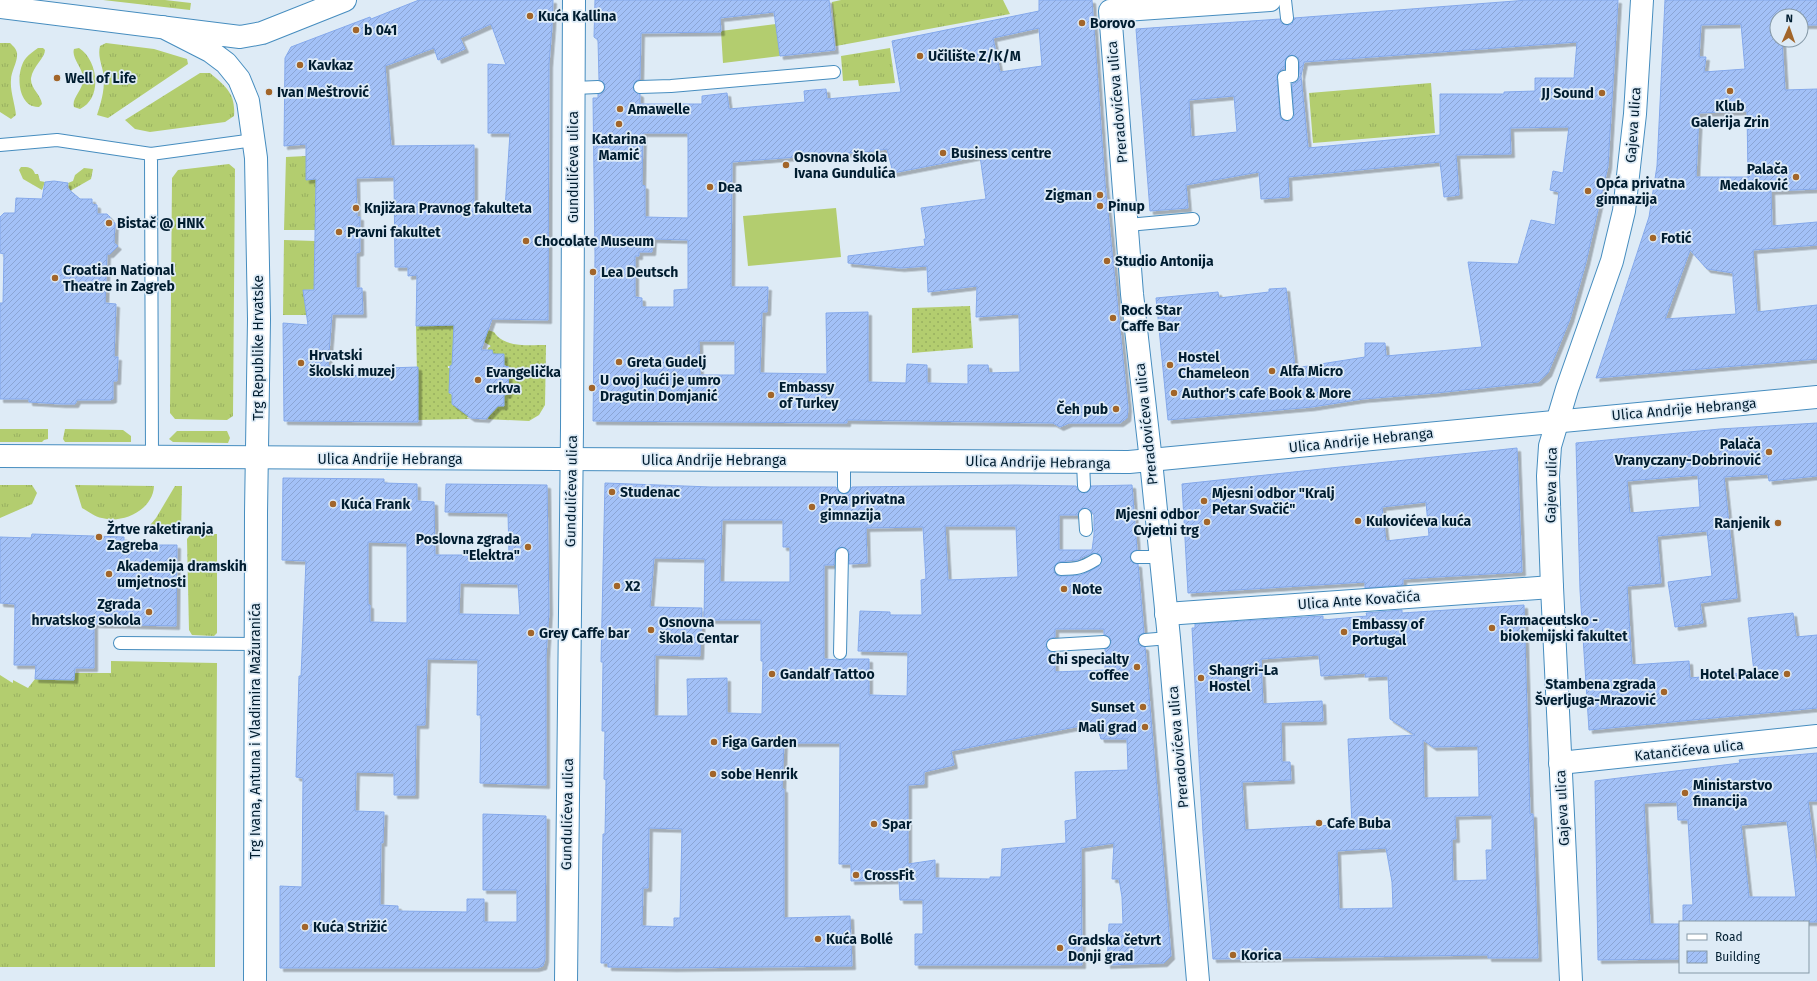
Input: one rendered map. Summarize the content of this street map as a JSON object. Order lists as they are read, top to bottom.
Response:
{
  "streets": {
    "street": [
      "Preradovićeva ulica",
      "Gajeva ulica",
      "Gundulićeva ulica",
      "Trg Republike Hrvatske",
      "Ulica Andrije Hebranga",
      "Ulica Ante Kovačića",
      "Trg Ivana, Antuna i Vladimira Mažuranića",
      "Katančićeva ulica"
    ]
  },
  "crossings": [
    ["Preradovićeva ulica", "Ulica Andrije Hebranga"],
    ["Preradovićeva ulica", "Ulica Ante Kovačića"],
    ["Gajeva ulica", "Ulica Andrije Hebranga"],
    ["Gajeva ulica", "Ulica Ante Kovačića"],
    ["Gajeva ulica", "Katančićeva ulica"],
    ["Gundulićeva ulica", "Ulica Andrije Hebranga"],
    ["Trg Republike Hrvatske", "Ulica Andrije Hebranga"],
    ["Trg Republike Hrvatske", "Trg Ivana, Antuna i Vladimira Mažuranića"],
    ["Ulica Andrije Hebranga", "Trg Ivana, Antuna i Vladimira Mažuranića"]
  ],
  "places": [
    "Kuća Kallina",
    "Borovo",
    "b 041",
    "Učilište Z/K/M",
    "Kavkaz",
    "Well of Life",
    "Klub Galerija Zrin",
    "Ivan Meštrović",
    "JJ Sound",
    "Amawelle",
    "Katarina Mamić",
    "Business centre",
    "Osnovna škola Ivana Gundulića",
    "Palača Medaković",
    "Dea",
    "Opća privatna gimnazija",
    "Zigman",
    "Pinup",
    "Knjižara Pravnog fakulteta",
    "Bistač @ HNK",
    "Pravni fakultet",
    "Fotić",
    "Chocolate Museum",
    "Studio Antonija",
    "Lea Deutsch",
    "Croatian National Theatre in Zagreb",
    "Rock Star Caffe Bar",
    "Greta Gudelj",
    "Hrvatski školski muzej",
    "Hostel Chameleon",
    "Alfa Micro",
    "Evangelička crkva",
    "U ovoj kući je umro Dragutin Domjanić",
    "Author's cafe Book & More",
    "Embassy of Turkey",
    "Čeh pub",
    "Palača Vranyczany-Dobrinović",
    "Studenac",
    "Mjesni odbor \"Kralj Petar Svačić\"",
    "Kuća Frank",
    "Prva privatna gimnazija",
    "Kukovićeva kuća",
    "Mjesni odbor Cvjetni trg",
    "Ranjenik",
    "Žrtve raketiranja Zagreba",
    "Poslovna zgrada \"Elektra\"",
    "Akademija dramskih umjetnosti",
    "X2",
    "Note",
    "Zgrada hrvatskog sokola",
    "Farmaceutsko - biokemijski fakultet",
    "Osnovna škola Centar",
    "Embassy of Portugal",
    "Grey Caffe bar",
    "Chi specialty coffee",
    "Gandalf Tattoo",
    "Hotel Palace",
    "Shangri-La Hostel",
    "Stambena zgrada Šverljuga-Mrazović",
    "Sunset",
    "Mali grad",
    "Figa Garden",
    "sobe Henrik",
    "Ministarstvo financija",
    "Cafe Buba",
    "Spar",
    "CrossFit",
    "Kuća Strižić",
    "Kuća Bollé",
    "Gradska četvrt Donji grad",
    "Korica"
  ],
  "legend": ["Road", "Building"],
  "north": "top"
}
